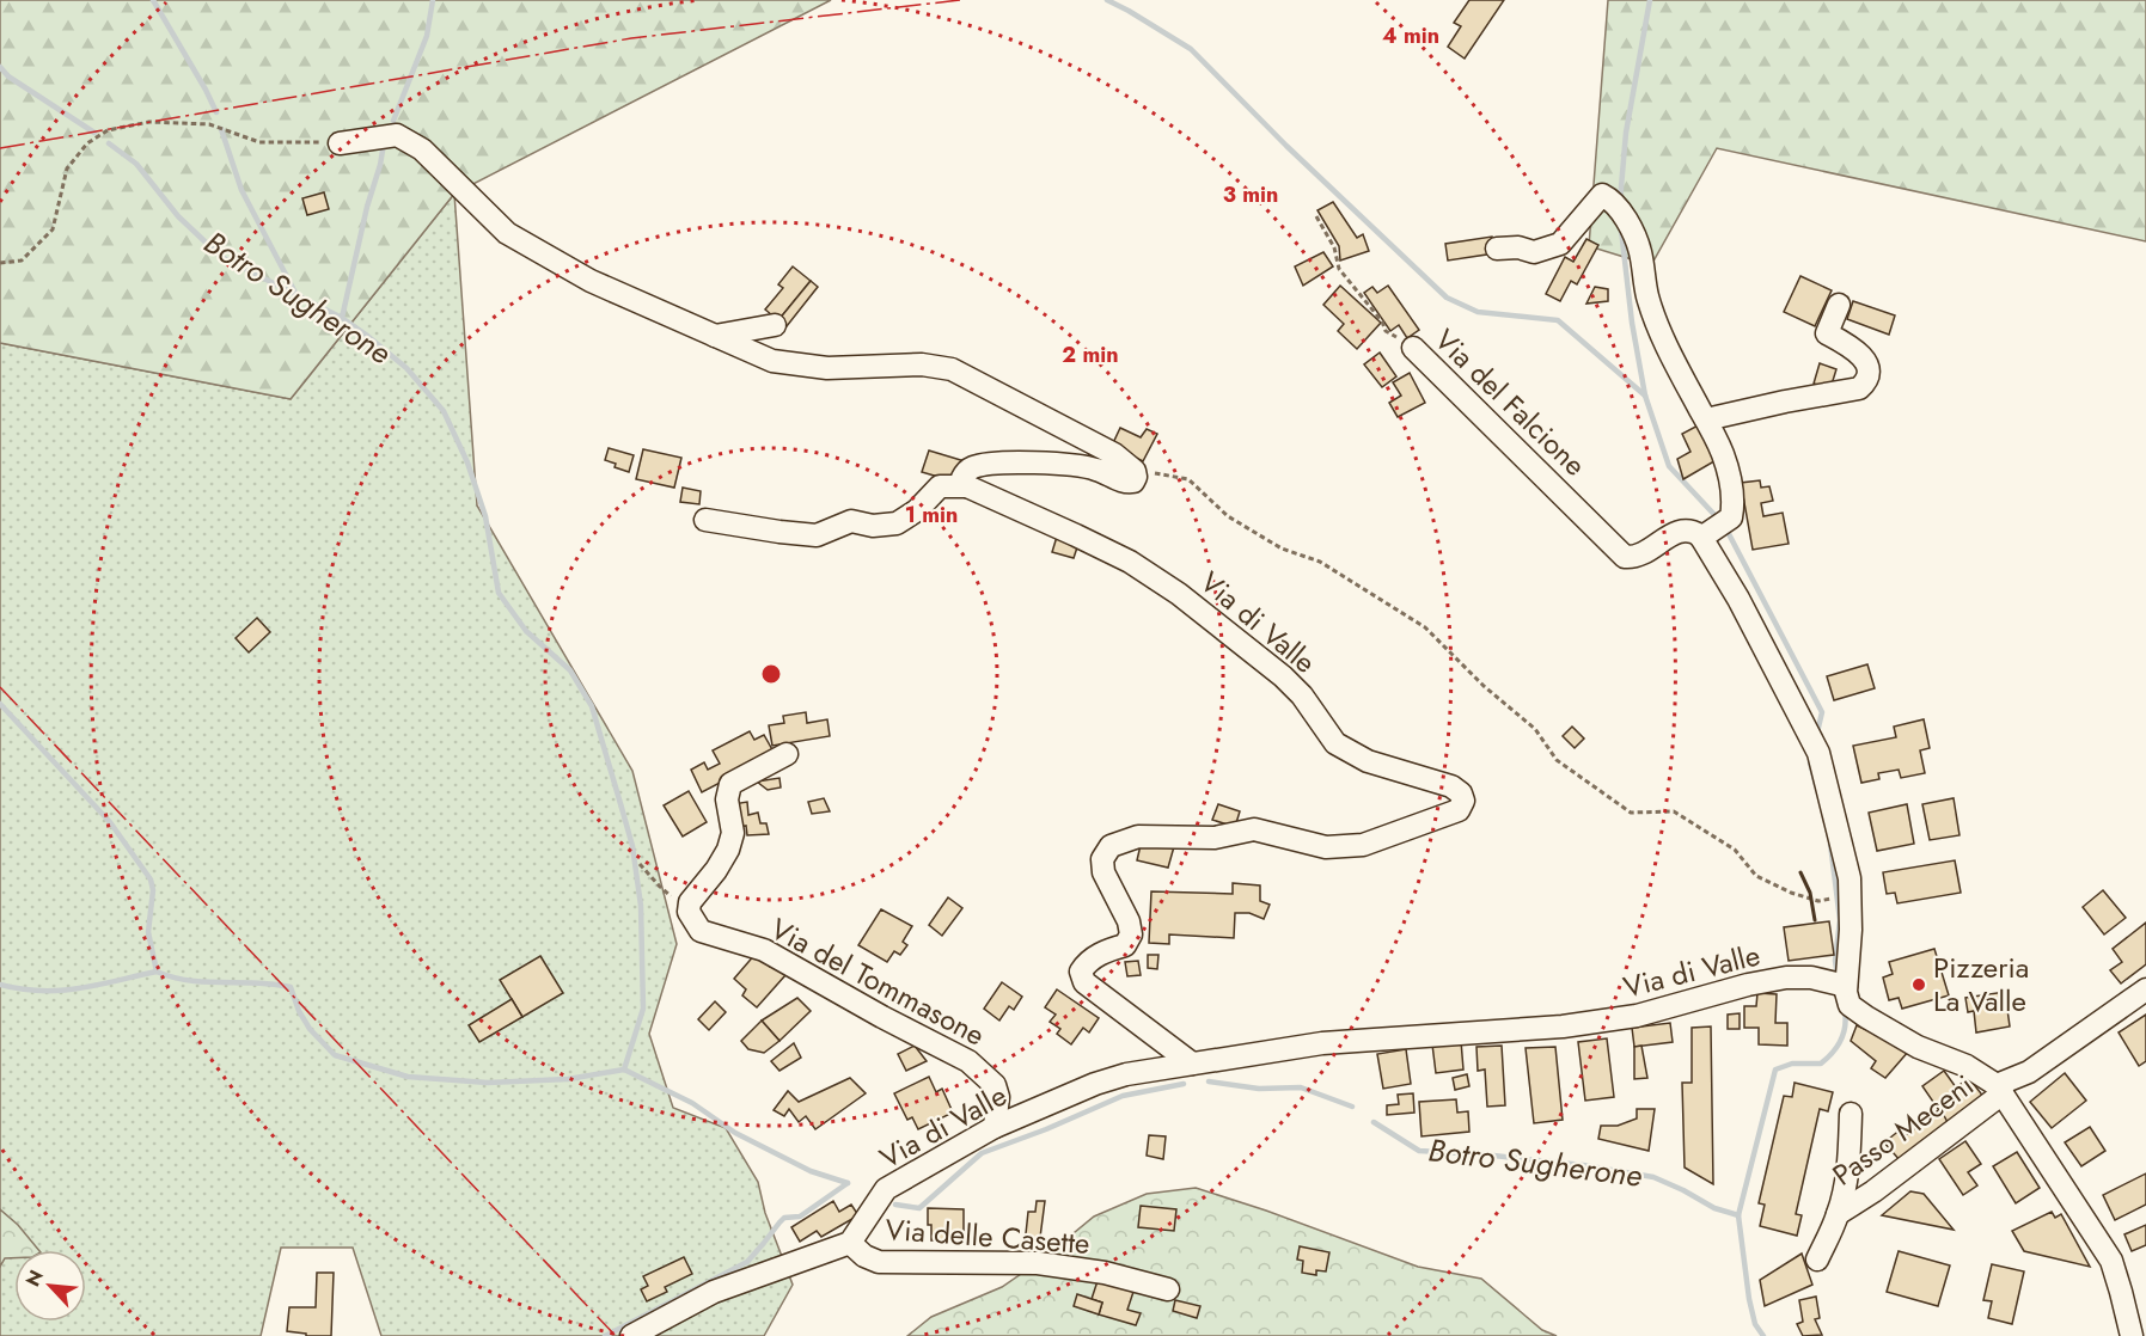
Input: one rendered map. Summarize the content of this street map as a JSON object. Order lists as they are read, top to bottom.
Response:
{
  "streets": {
    "street": [
      "Via del Falcione",
      "Via di Valle",
      "Via del Tommasone",
      "Passo Meceni",
      "Via delle Casette"
    ]
  },
  "crossings": [
    ["Via di Valle", "Via del Tommasone"],
    ["Via di Valle", "Via delle Casette"]
  ],
  "water": ["Botro Sugherone"],
  "places": ["Pizzeria La Valle"],
  "north": "top left",
  "rings": [
    "4 min",
    "3 min",
    "2 min",
    "1 min"
  ]
}
